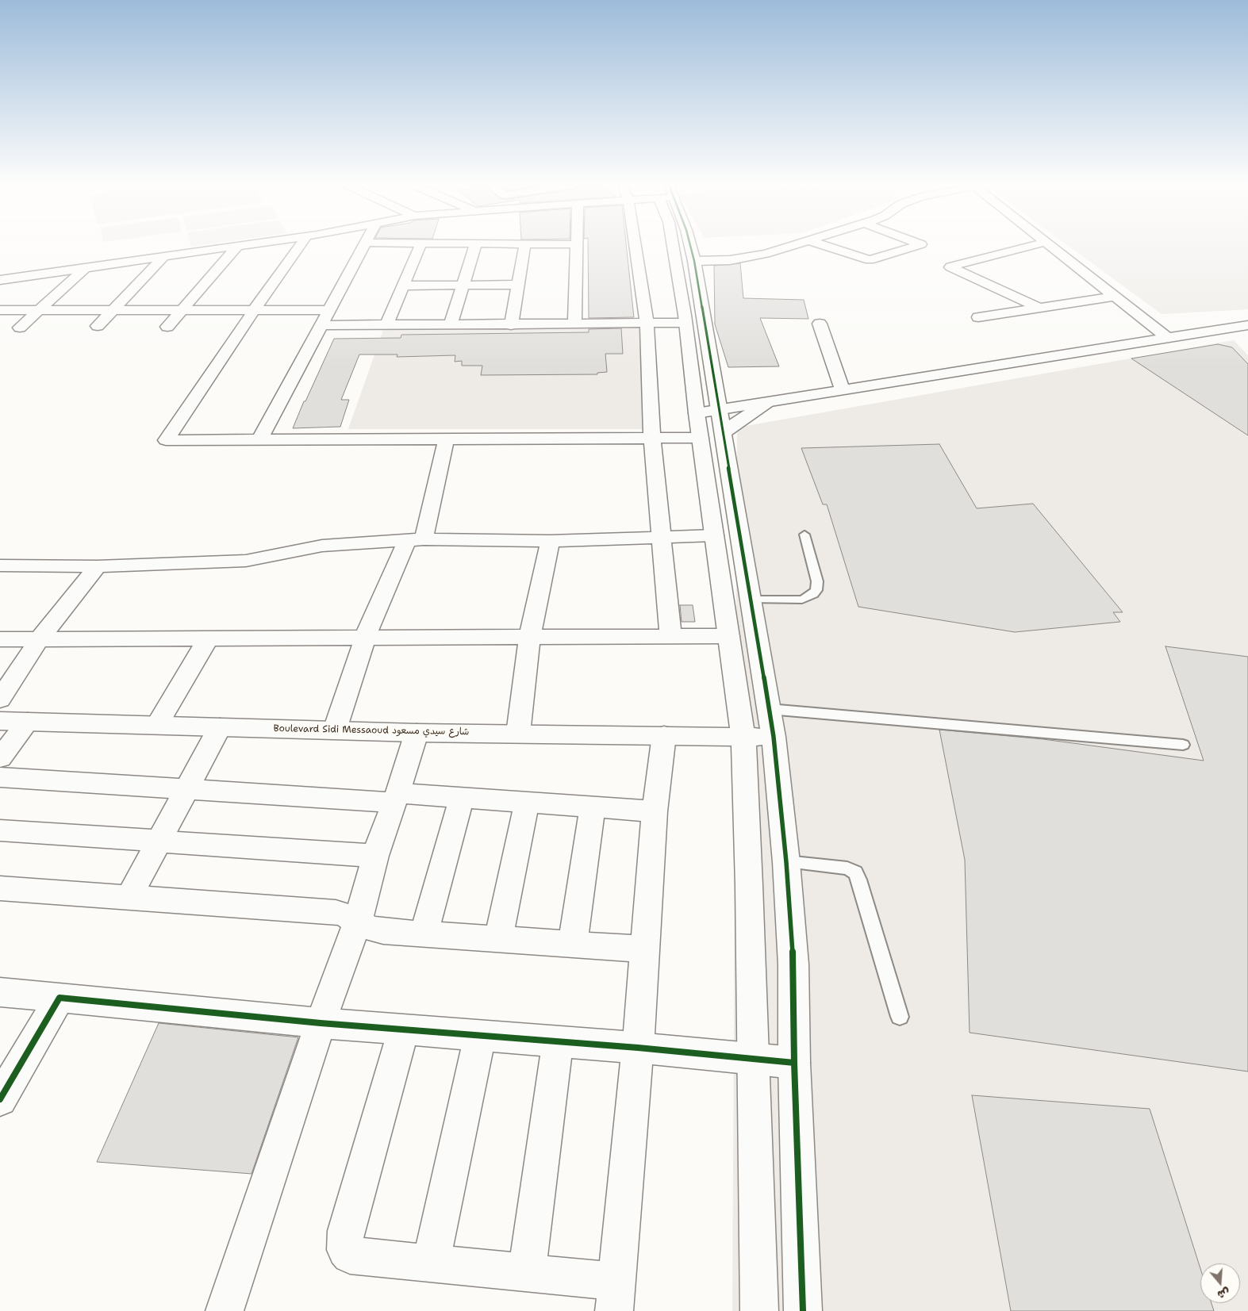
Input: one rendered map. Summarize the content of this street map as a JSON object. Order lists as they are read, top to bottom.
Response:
{
  "streets": {
    "street": ["Boulevard Sidi Messaoud شارع سيدي مسعود"]
  },
  "north": "bottom"
}
